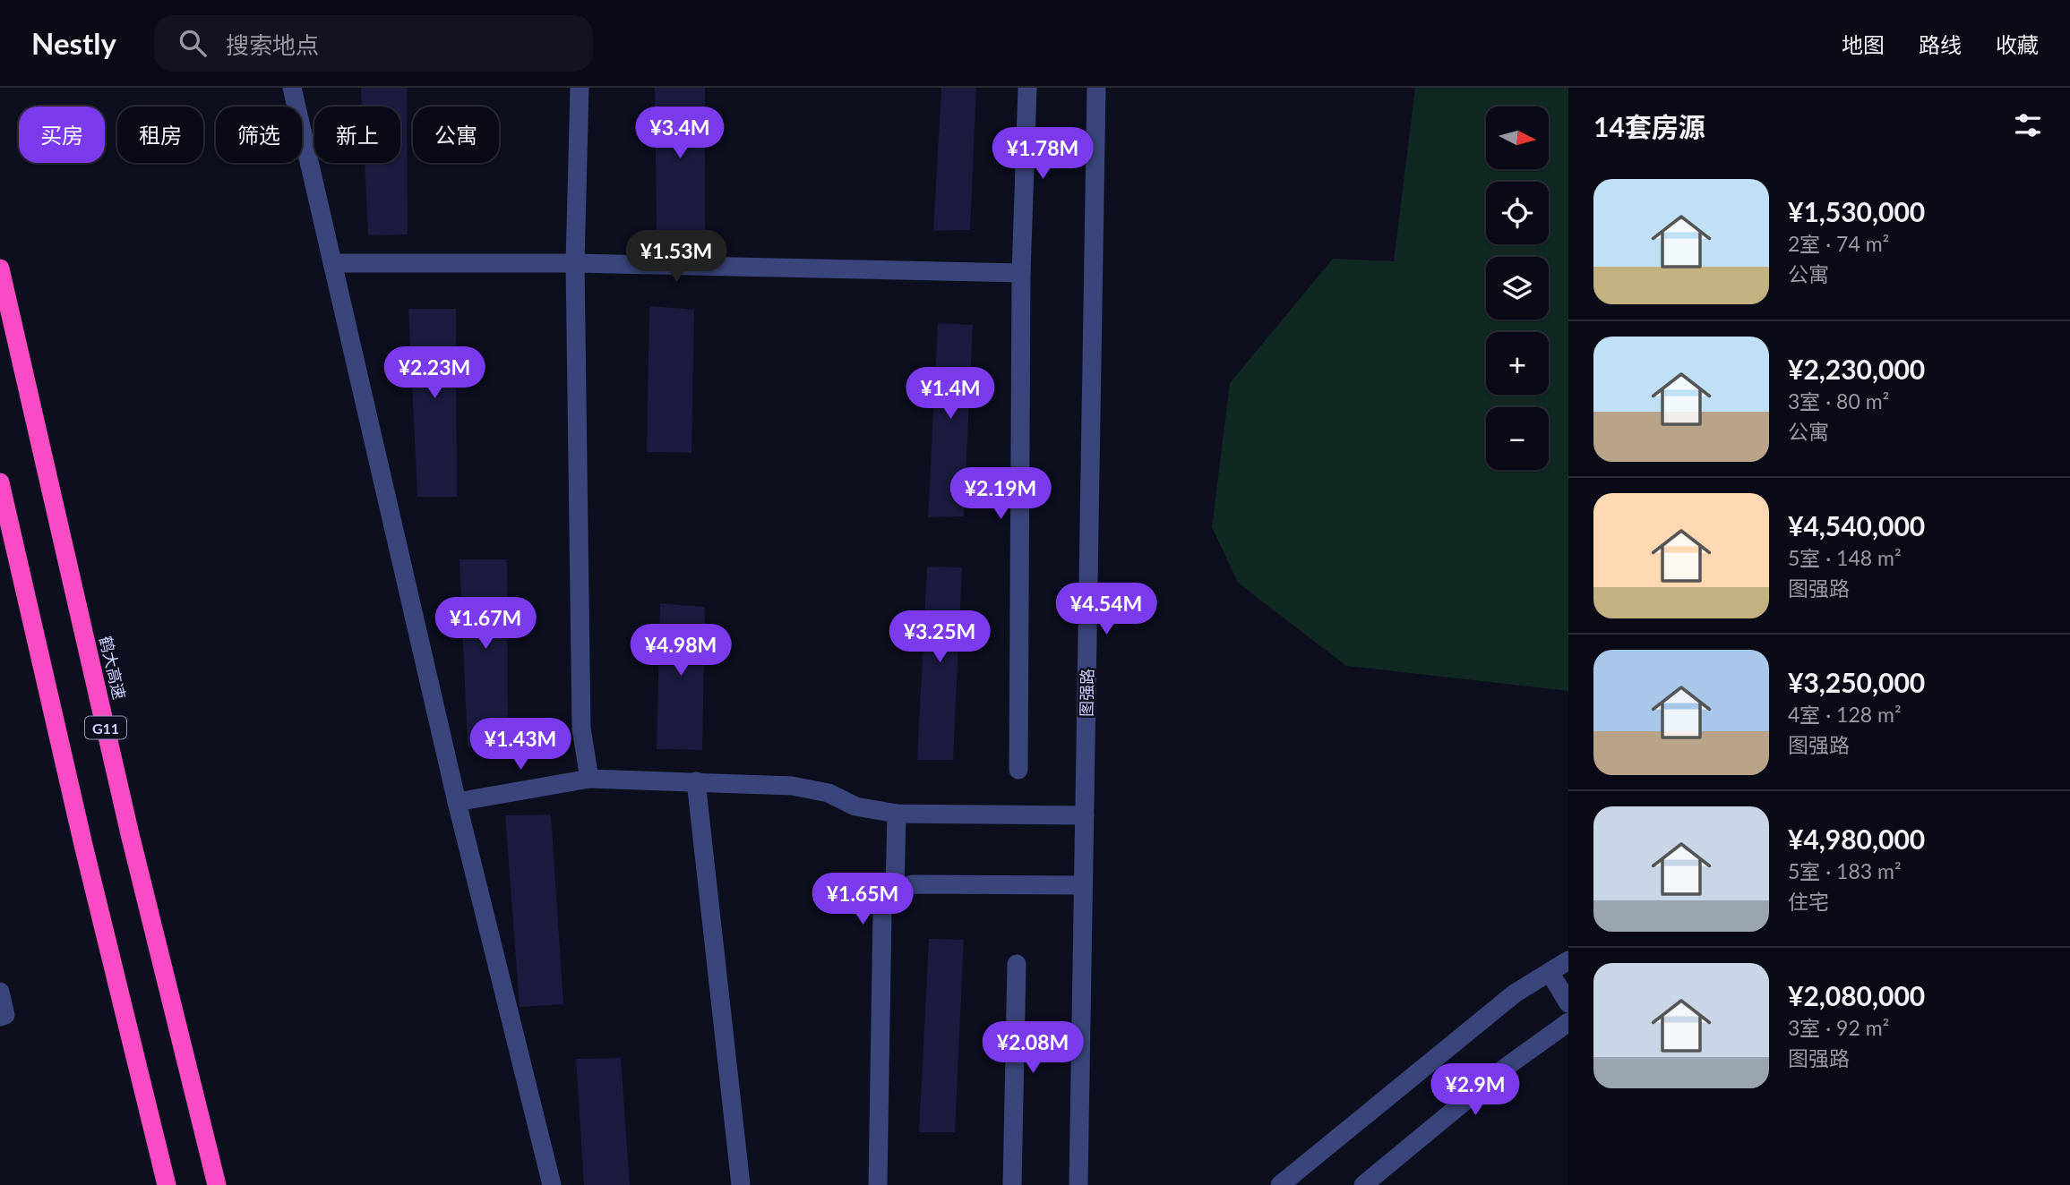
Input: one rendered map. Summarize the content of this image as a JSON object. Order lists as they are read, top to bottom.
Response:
{
  "streets": {
    "highway": ["鹤大高速", "G11"],
    "street": ["图强路"]
  },
  "north": "right",
  "page": {
    "header": "Nestly",
    "search": "搜索地点",
    "nav": ["地图", "路线", "收藏"],
    "heading": "14套房源",
    "map_buttons": ["+", "−"],
    "price": [
      "¥3.4M",
      "¥1.78M",
      "¥1.53M",
      "¥2.23M",
      "¥1.4M",
      "¥2.19M",
      "¥4.54M",
      "¥1.67M",
      "¥3.25M",
      "¥4.98M",
      "¥1.43M",
      "¥1.65M",
      "¥2.08M",
      "¥2.9M"
    ],
    "chip": [
      "买房",
      "租房",
      "筛选",
      "新上",
      "公寓"
    ],
    "list": [
      {
        "name": "¥1,530,000",
        "note": "2室 · 74 m² · 公寓"
      },
      {
        "name": "¥2,230,000",
        "note": "3室 · 80 m² · 公寓"
      },
      {
        "name": "¥4,540,000",
        "note": "5室 · 148 m² · 图强路"
      },
      {
        "name": "¥3,250,000",
        "note": "4室 · 128 m² · 图强路"
      },
      {
        "name": "¥4,980,000",
        "note": "5室 · 183 m² · 住宅"
      },
      {
        "name": "¥2,080,000",
        "note": "3室 · 92 m² · 图强路"
      }
    ]
  }
}
